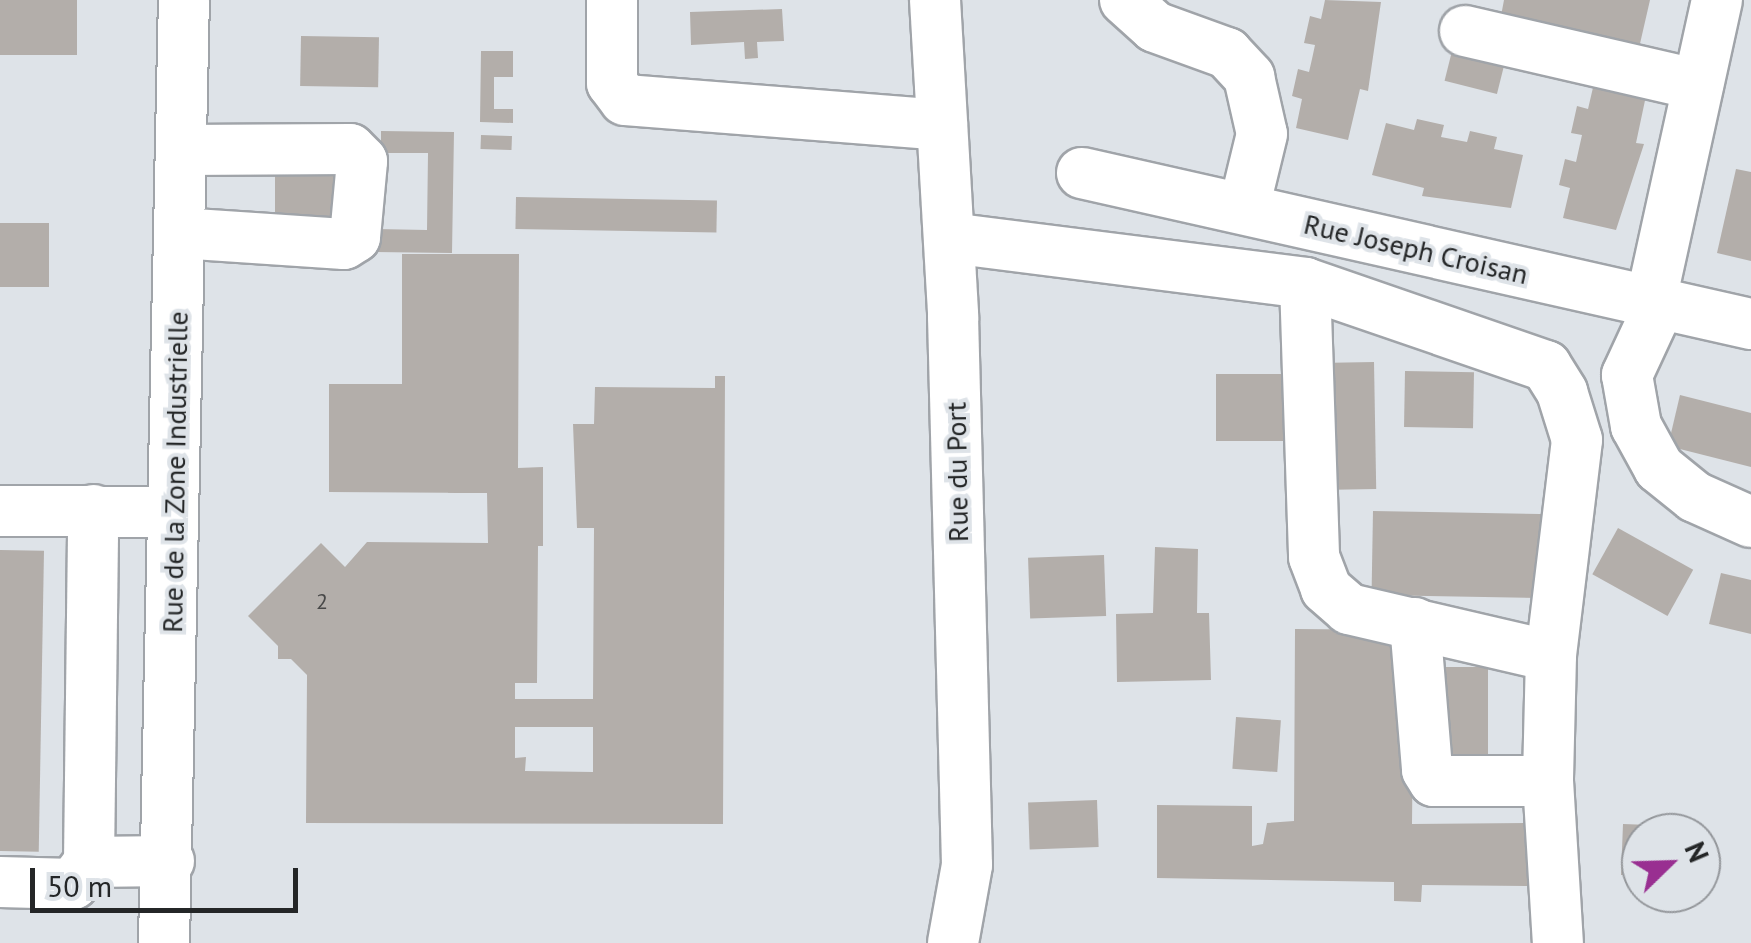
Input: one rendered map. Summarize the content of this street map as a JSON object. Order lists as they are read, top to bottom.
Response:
{
  "streets": {
    "street": ["Rue Joseph Croisan", "Rue de la Zone Industrielle", "Rue du Port"]
  },
  "house_numbers": ["2"],
  "scale_bar": "50 m",
  "north": "top right"
}
